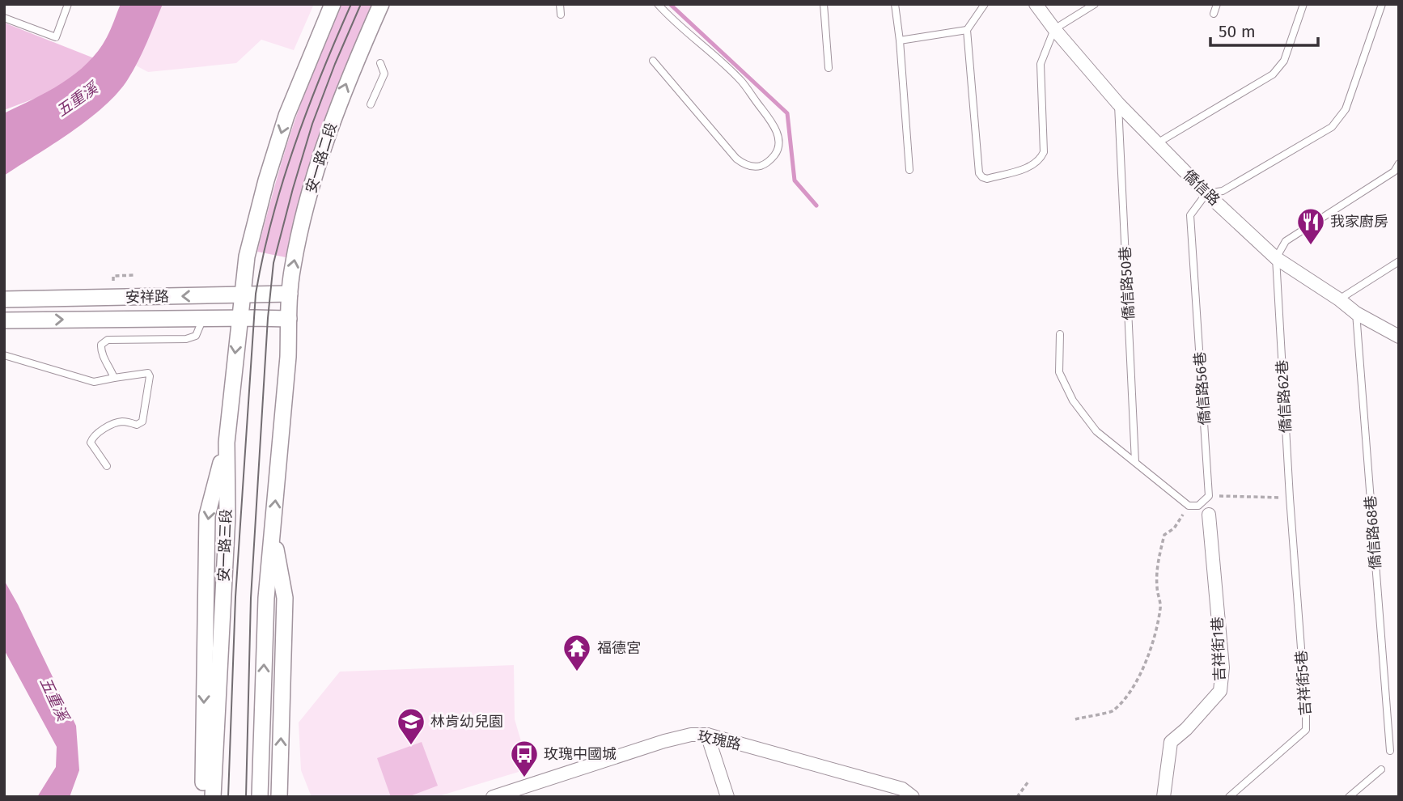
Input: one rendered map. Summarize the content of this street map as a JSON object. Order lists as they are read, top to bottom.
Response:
{
  "streets": {
    "street": [
      "安一路二段",
      "僑信路",
      "安祥路",
      "安一路三段",
      "吉祥街1巷",
      "玫瑰路"
    ],
    "lane": [
      "僑信路50巷",
      "僑信路56巷",
      "僑信路62巷",
      "僑信路68巷",
      "吉祥街5巷"
    ]
  },
  "crossings": [
    ["安一路二段", "安祥路"],
    ["僑信路", "僑信路50巷"],
    ["僑信路", "僑信路56巷"],
    ["僑信路", "僑信路62巷"],
    ["僑信路", "僑信路68巷"],
    ["安祥路", "安一路三段"],
    ["僑信路62巷", "吉祥街5巷"]
  ],
  "water": ["五重溪"],
  "places": {
    "restaurant": ["我家廚房"],
    "temple": ["福德宮"],
    "school or university": ["林肯幼兒園"],
    "bus stop": ["玫瑰中國城"]
  },
  "scale_bar": "50 m"
}
